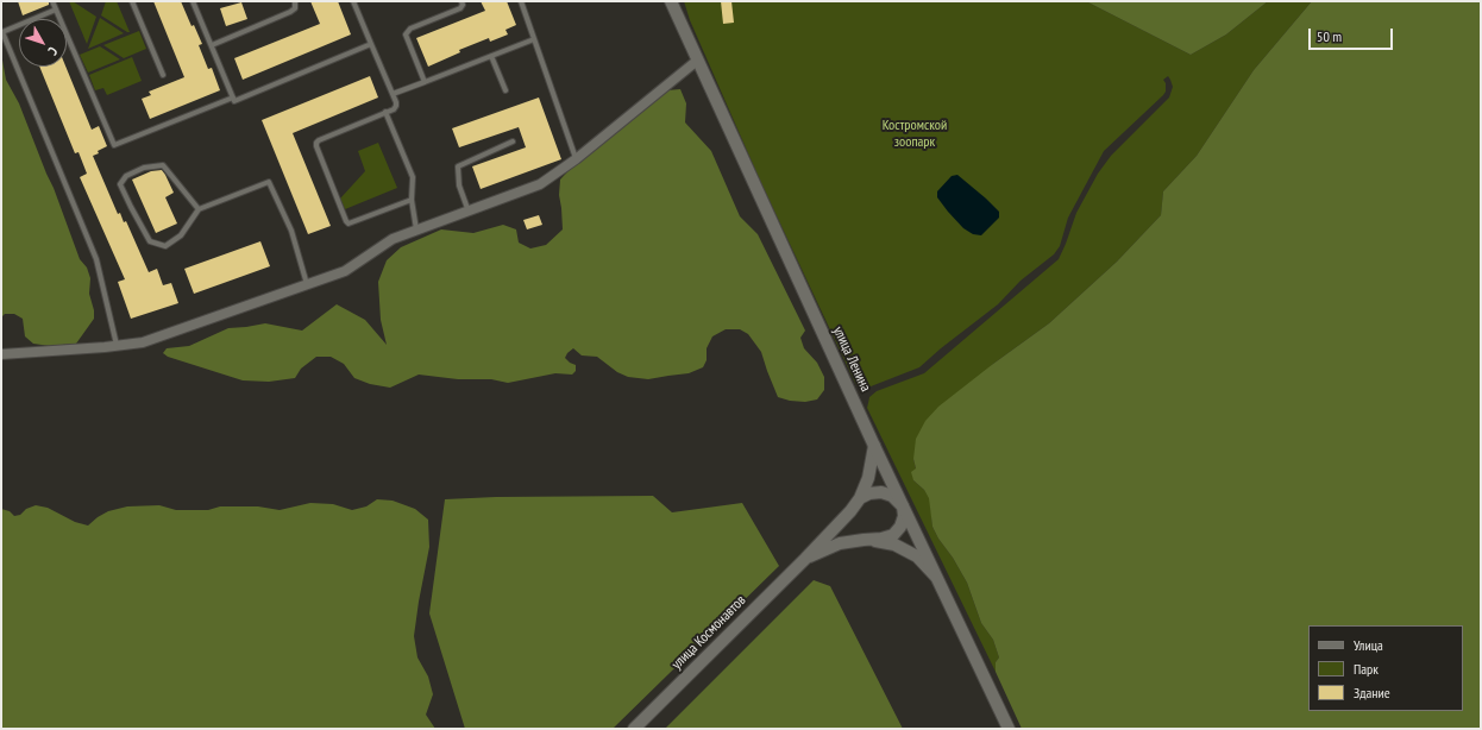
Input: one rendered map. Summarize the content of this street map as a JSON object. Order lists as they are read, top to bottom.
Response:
{
  "streets": {
    "main road": ["улица Ленина", "улица Космонавтов"]
  },
  "crossings": [
    ["улица Ленина", "улица Космонавтов"]
  ],
  "parks": ["Костромской зоопарк"],
  "legend": ["Улица", "Парк", "Здание"],
  "scale_bar": "50 m",
  "north": "bottom right"
}
